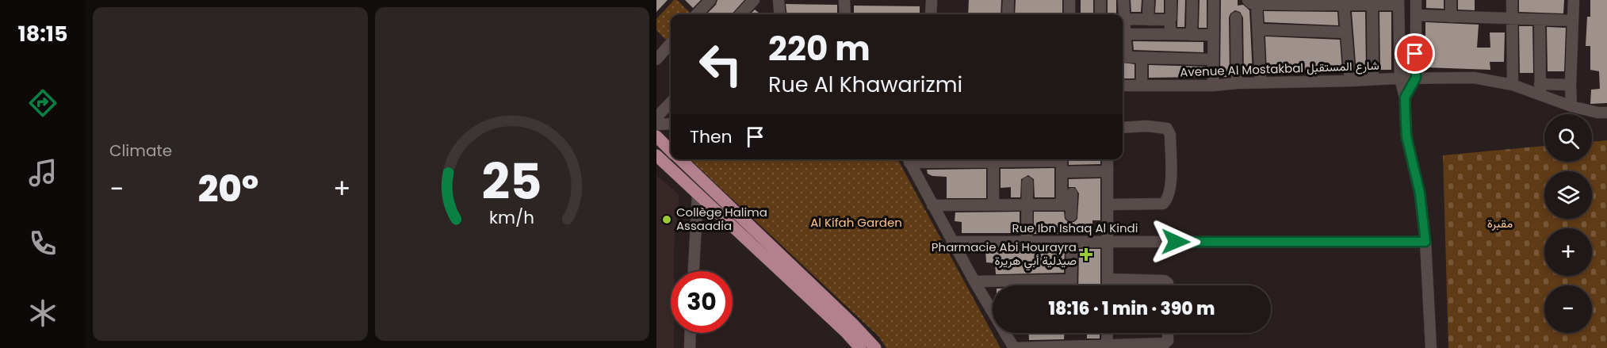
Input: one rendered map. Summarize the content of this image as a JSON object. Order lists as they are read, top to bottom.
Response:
{
  "streets": {
    "street": ["Avenue Al Mostakbal شارع المستقبل", "Rue Ibn Ishaq Al Kindi"]
  },
  "parks": ["Al Kifah Garden", "مقبرة"],
  "places": {
    "other": ["Collège Halima Assaadia"],
    "health": ["Pharmacie Abi Hourayra صيدلية أبي هريرة"]
  },
  "page": {
    "tabs": "18:15",
    "tile": "Climate",
    "turn": ["220 m", "Rue Al Khawarizmi"],
    "map_buttons": ["+", "−"],
    "then": "Then",
    "heat": ["−", "20°", "+"],
    "limit": "30",
    "trip": "18:16 · 1 min · 390 m",
    "gauge": ["25", "km/h"]
  }
}
